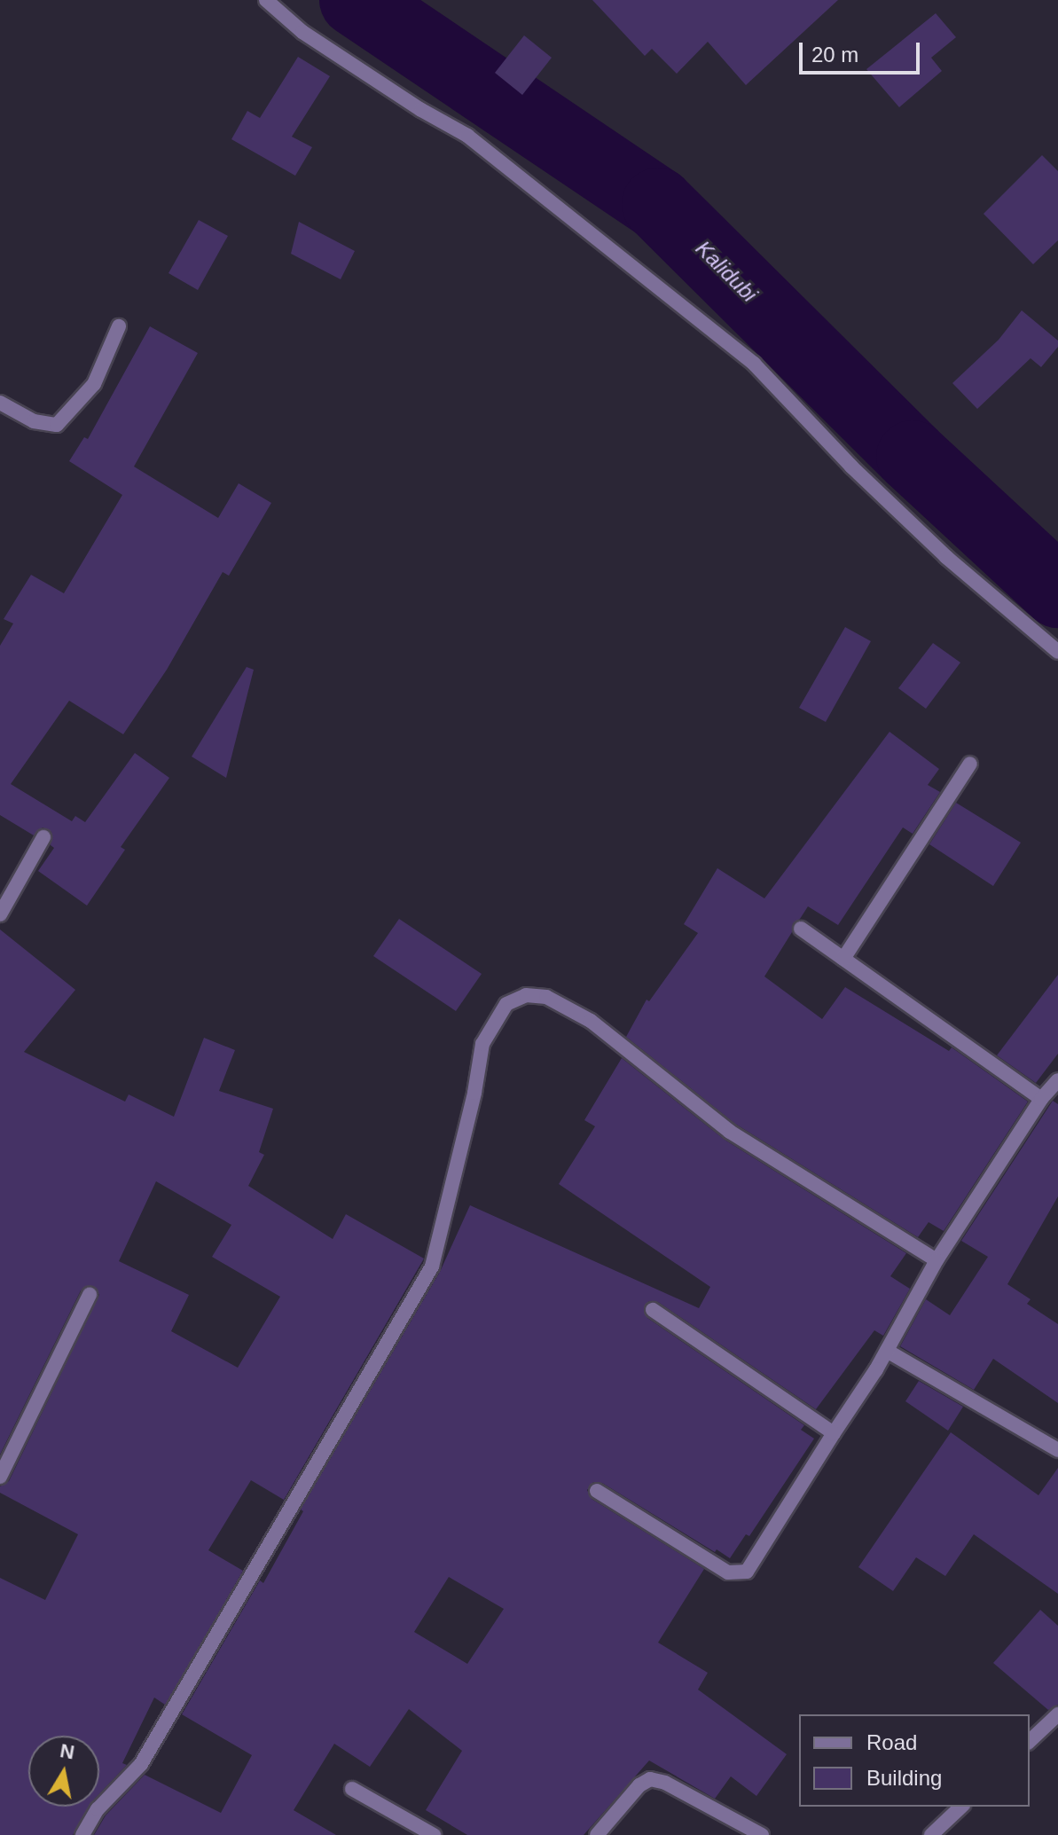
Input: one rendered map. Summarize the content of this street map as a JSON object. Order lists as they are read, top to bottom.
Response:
{
  "water": ["Kalidubi"],
  "legend": ["Road", "Building"],
  "scale_bar": "20 m",
  "north": "top"
}
